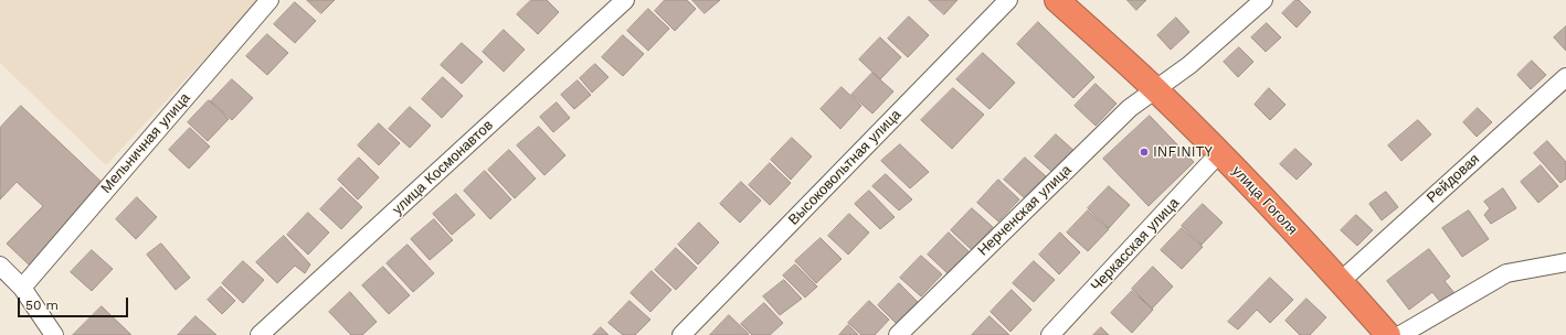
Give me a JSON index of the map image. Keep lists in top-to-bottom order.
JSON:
{
  "streets": {
    "highway": ["улица Гоголя"],
    "street": [
      "Мельничная улица",
      "улица Космонавтов",
      "Высоковольтная улица",
      "Рейдовая",
      "Нерченская улица",
      "Черкасская улица"
    ]
  },
  "crossings": [
    ["Рейдовая", "улица Гоголя"],
    ["улица Гоголя", "Нерченская улица"],
    ["улица Гоголя", "Черкасская улица"]
  ],
  "places": ["INFINITY"],
  "scale_bar": "50 m"
}
